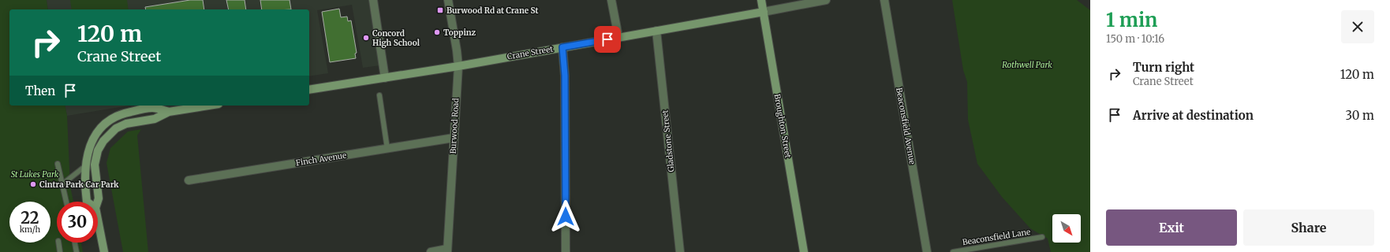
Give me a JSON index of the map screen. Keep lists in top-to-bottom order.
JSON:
{
  "streets": {
    "main road": ["Crane Street", "Broughton Street"],
    "street": [
      "Burwood Road",
      "Beaconsfield Avenue",
      "Gladstone Street",
      "Finch Avenue"
    ],
    "lane": ["Beaconsfield Lane"]
  },
  "crossings": [
    ["Crane Street", "Burwood Road"],
    ["Crane Street", "Broughton Street"],
    ["Crane Street", "Gladstone Street"],
    ["Burwood Road", "Finch Avenue"]
  ],
  "parks": ["Rothwell Park", "St Lukes Park"],
  "places": {
    "transit": ["Burwood Rd at Crane St"],
    "other": ["Toppinz", "Concord High School", "Cintra Park Car Park"]
  },
  "north": "bottom right",
  "page": {
    "heading": ["1 min", "150 m · 10:16"],
    "turn": ["120 m", "Crane Street"],
    "list": [
      {
        "name": "Turn right",
        "note": "Crane Street",
        "value": "120 m"
      },
      {
        "name": "Arrive at destination",
        "value": "30 m"
      }
    ],
    "then": "Then",
    "speed": "22 km/h",
    "limit": "30",
    "buttons": ["Exit", "Share"]
  }
}
